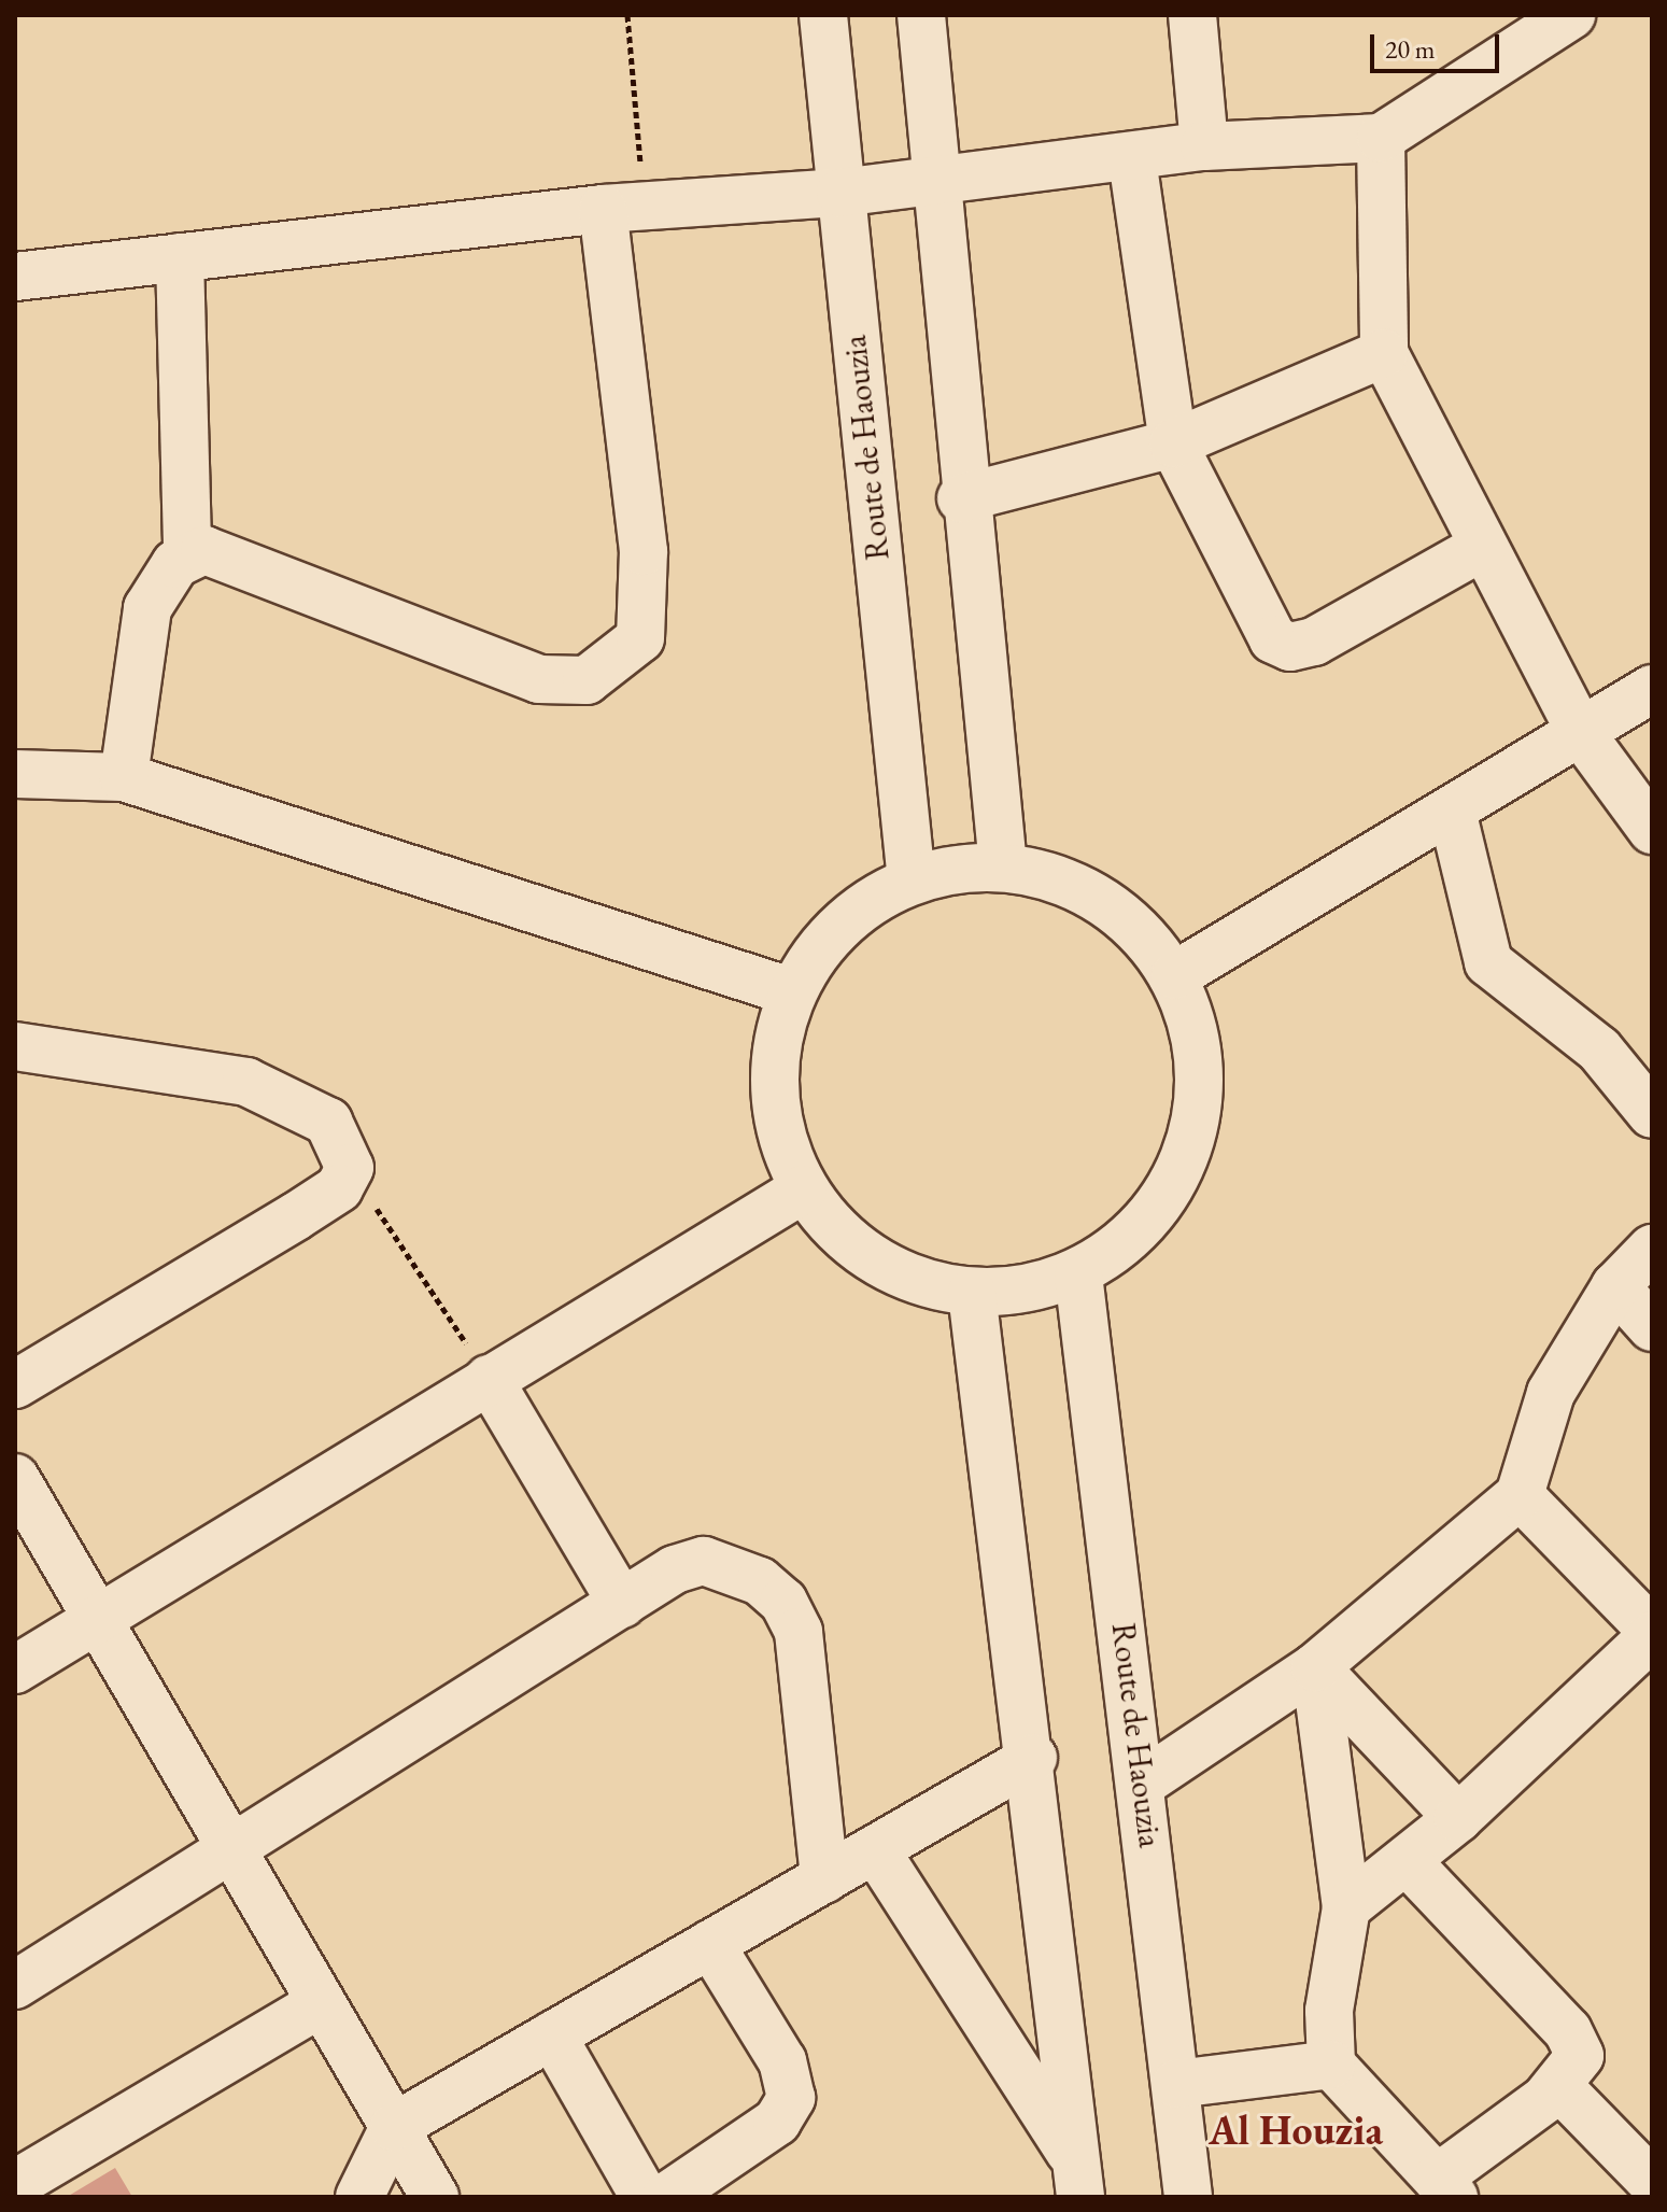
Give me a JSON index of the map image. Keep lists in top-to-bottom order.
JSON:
{
  "streets": {
    "street": ["Route de Haouzia"]
  },
  "districts": ["Al Houzia"],
  "scale_bar": "20 m"
}
